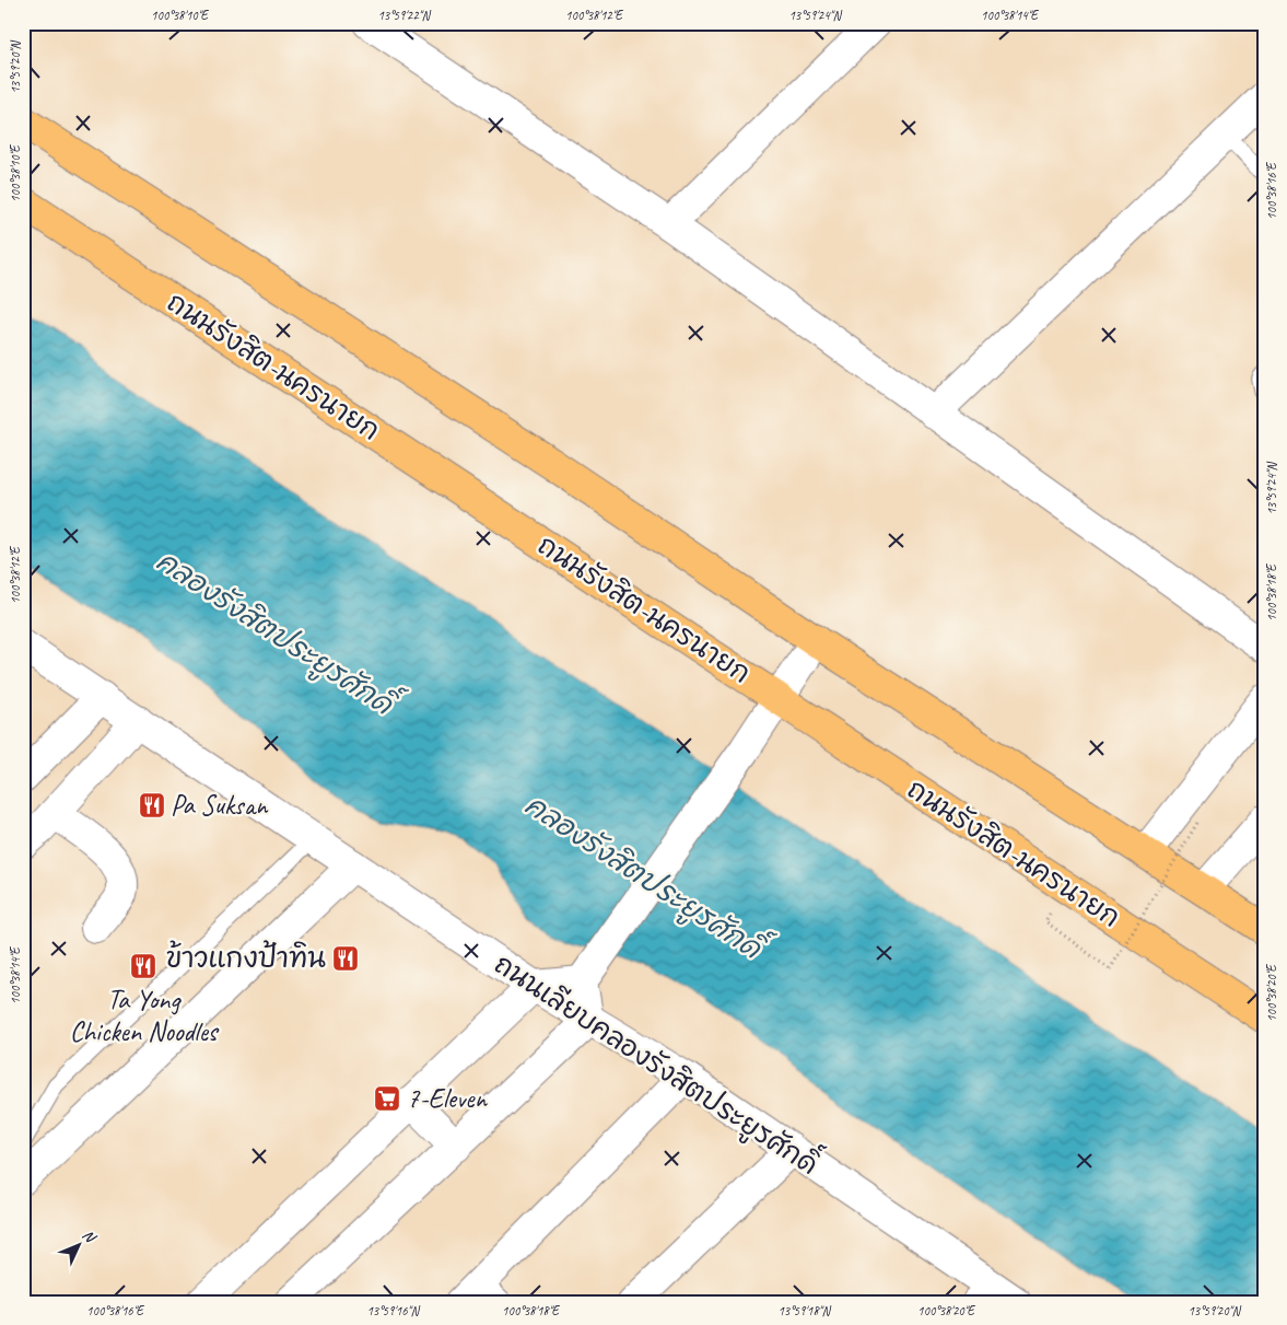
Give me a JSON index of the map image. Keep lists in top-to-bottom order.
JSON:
{
  "streets": {
    "main road": ["ถนนรังสิต-นครนายก"],
    "street": ["ถนนเลียบคลองรังสิตประยูรศักดิ์"]
  },
  "water": ["คลองรังสิตประยูรศักดิ์"],
  "places": {
    "restaurant": ["Pa Suksan", "ข้าวแกงป้าทิน", "Ta Yong Chicken Noodles"],
    "supermarket": ["7-Eleven"]
  },
  "north": "top right",
  "coordinates": [
    "100°38'10\"E",
    "13°59'22\"N",
    "100°38'12\"E",
    "13°59'24\"N",
    "100°38'14\"E",
    "13°59'20\"N",
    "100°38'16\"E",
    "100°38'18\"E",
    "100°38'20\"E",
    "13°59'16\"N",
    "13°59'18\"N"
  ]
}
